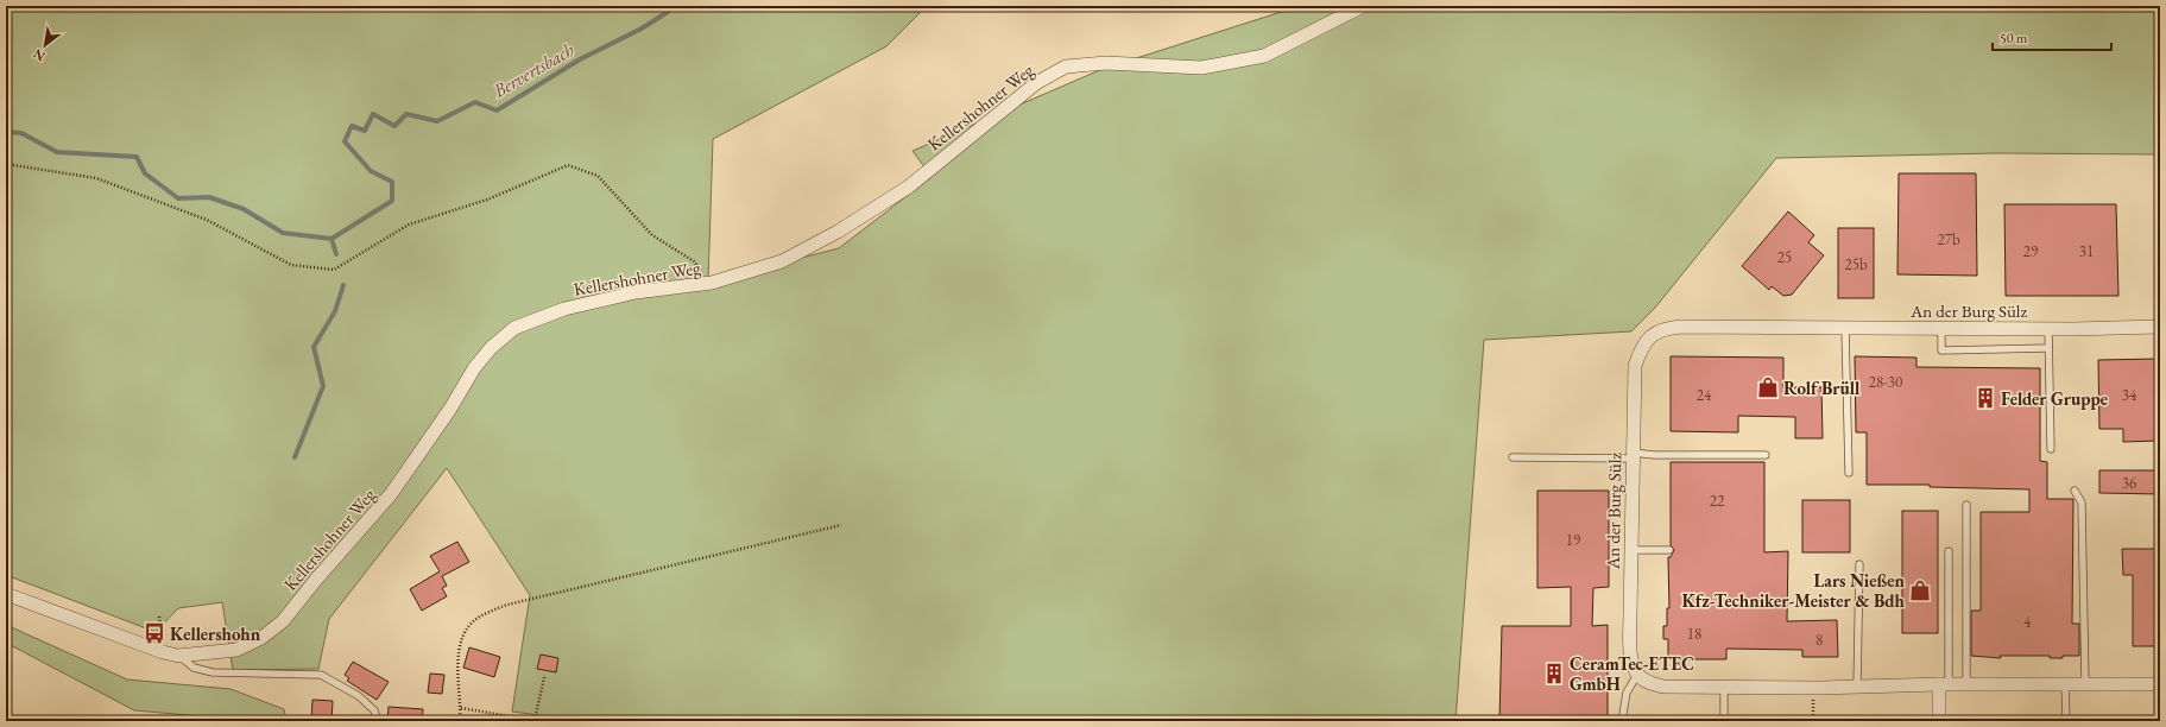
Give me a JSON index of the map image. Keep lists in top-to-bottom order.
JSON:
{
  "streets": {
    "street": ["Kellershohner Weg", "An der Burg Sülz"]
  },
  "water": ["Bervertsbach"],
  "places": {
    "shop": ["Rolf Brüll", "Lars Nießen Kfz-Techniker-Meister & Bdh"],
    "building": ["Felder Gruppe", "CeramTec-ETEC GmbH"],
    "bus stop": ["Kellershohn"]
  },
  "house_numbers": [
    "27b",
    "29",
    "31",
    "25",
    "25b",
    "28-30",
    "24",
    "34",
    "36",
    "22",
    "19",
    "4",
    "18",
    "8"
  ],
  "scale_bar": "50 m",
  "north": "bottom left"
}
